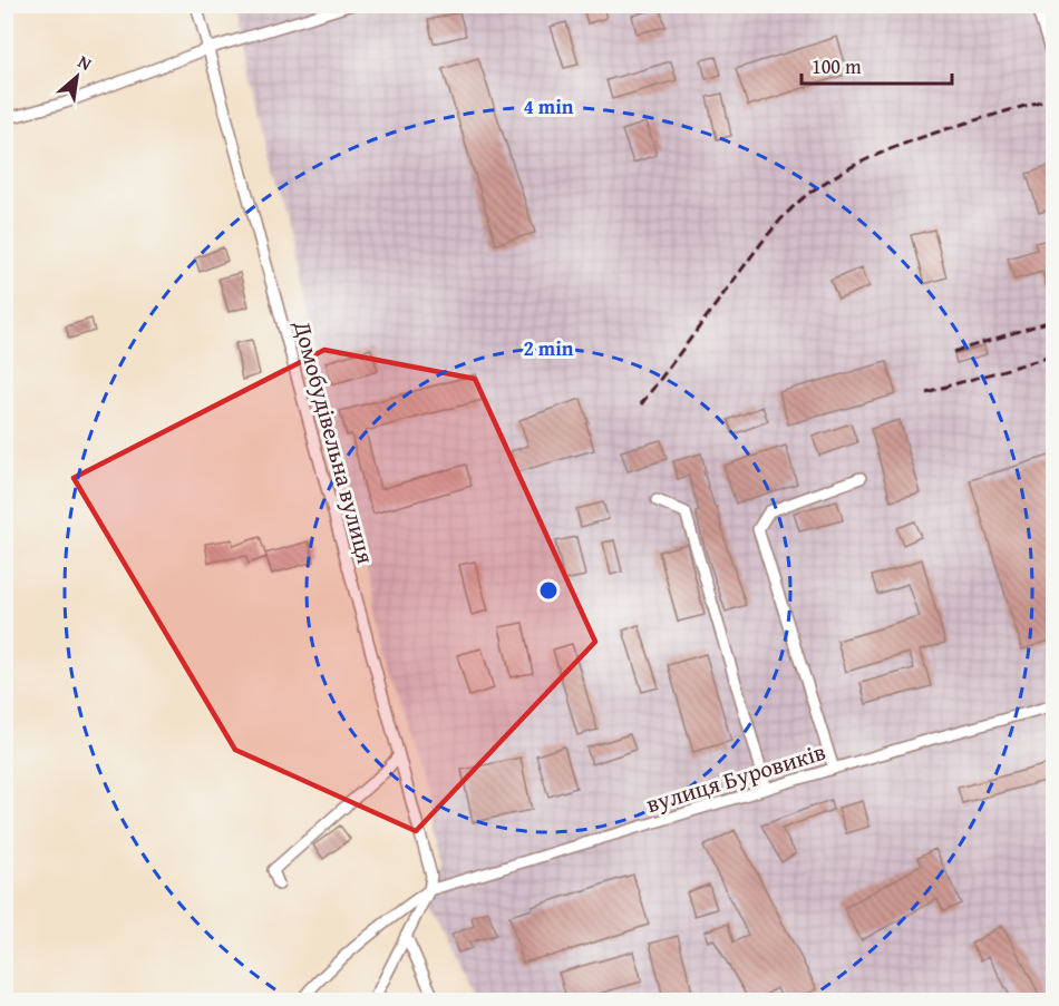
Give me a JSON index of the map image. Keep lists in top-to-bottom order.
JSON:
{
  "streets": {
    "street": ["Домобудівельна вулиця", "вулиця Буровиків"]
  },
  "crossings": [
    ["Домобудівельна вулиця", "вулиця Буровиків"]
  ],
  "scale_bar": "100 m",
  "north": "top right",
  "rings": ["4 min", "2 min"]
}
